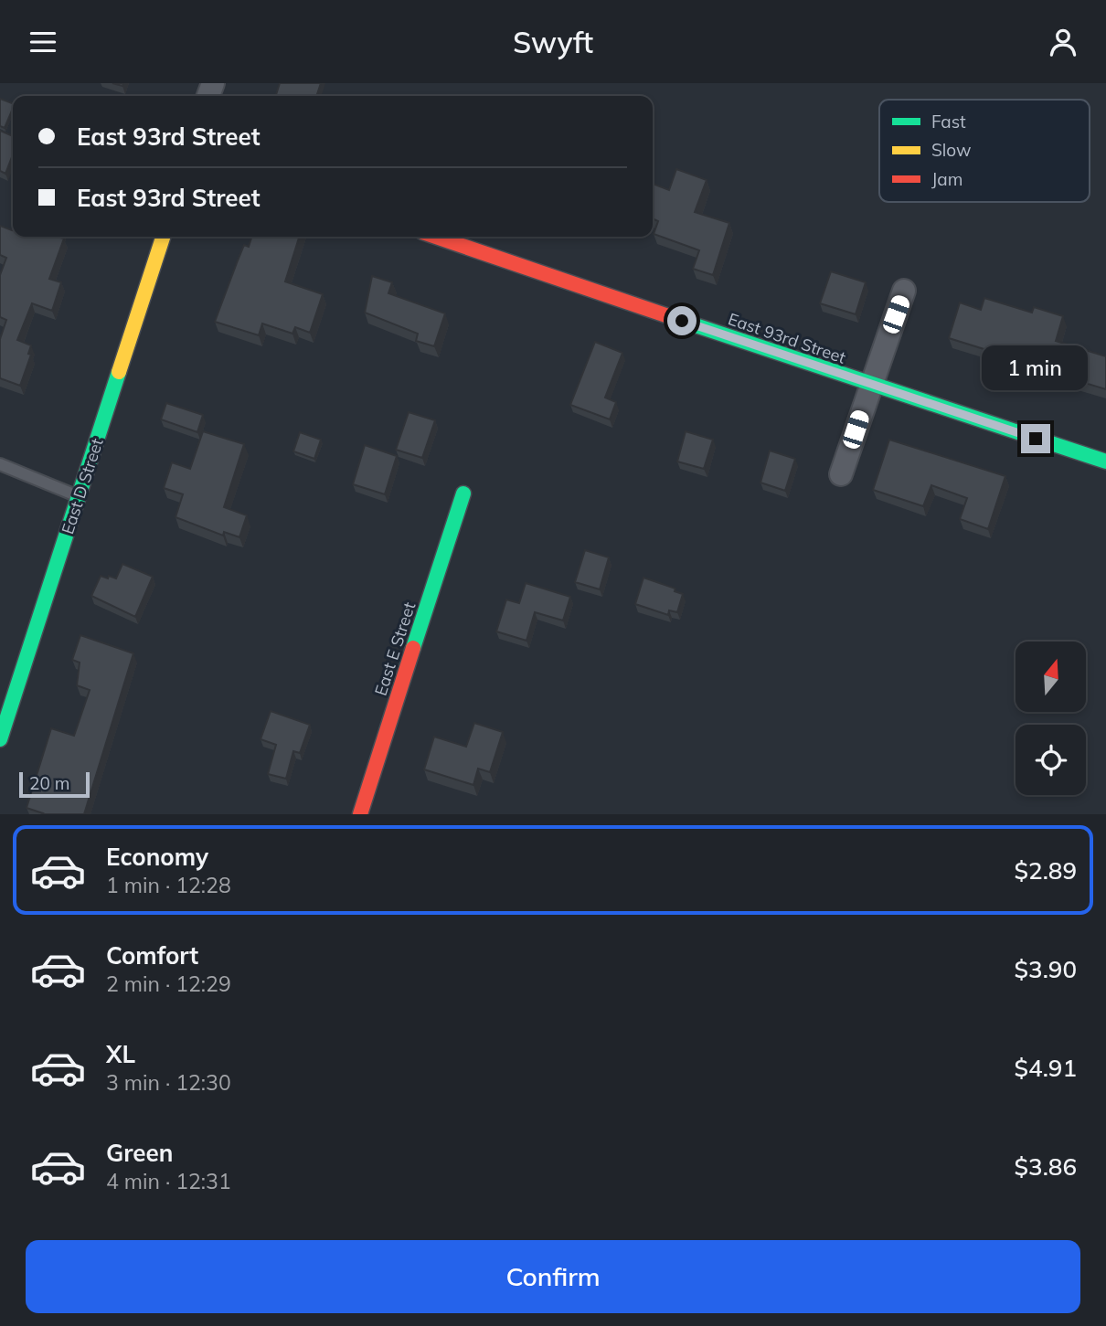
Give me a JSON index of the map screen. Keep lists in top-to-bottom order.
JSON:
{
  "streets": {
    "street": ["East 93rd Street", "East D Street", "East E Street"]
  },
  "legend": ["Fast", "Slow", "Jam"],
  "scale_bar": "20 m",
  "north": "top",
  "page": {
    "header": "Swyft",
    "banner": ["East 93rd Street", "East 93rd Street"],
    "bubble": "1 min",
    "scale": "20 m",
    "list": [
      {
        "name": "Economy",
        "note": "1 min · 12:28",
        "value": "$2.89"
      },
      {
        "name": "Comfort",
        "note": "2 min · 12:29",
        "value": "$3.90"
      },
      {
        "name": "XL",
        "note": "3 min · 12:30",
        "value": "$4.91"
      },
      {
        "name": "Green",
        "note": "4 min · 12:31",
        "value": "$3.86"
      }
    ],
    "buttons": "Confirm"
  }
}
